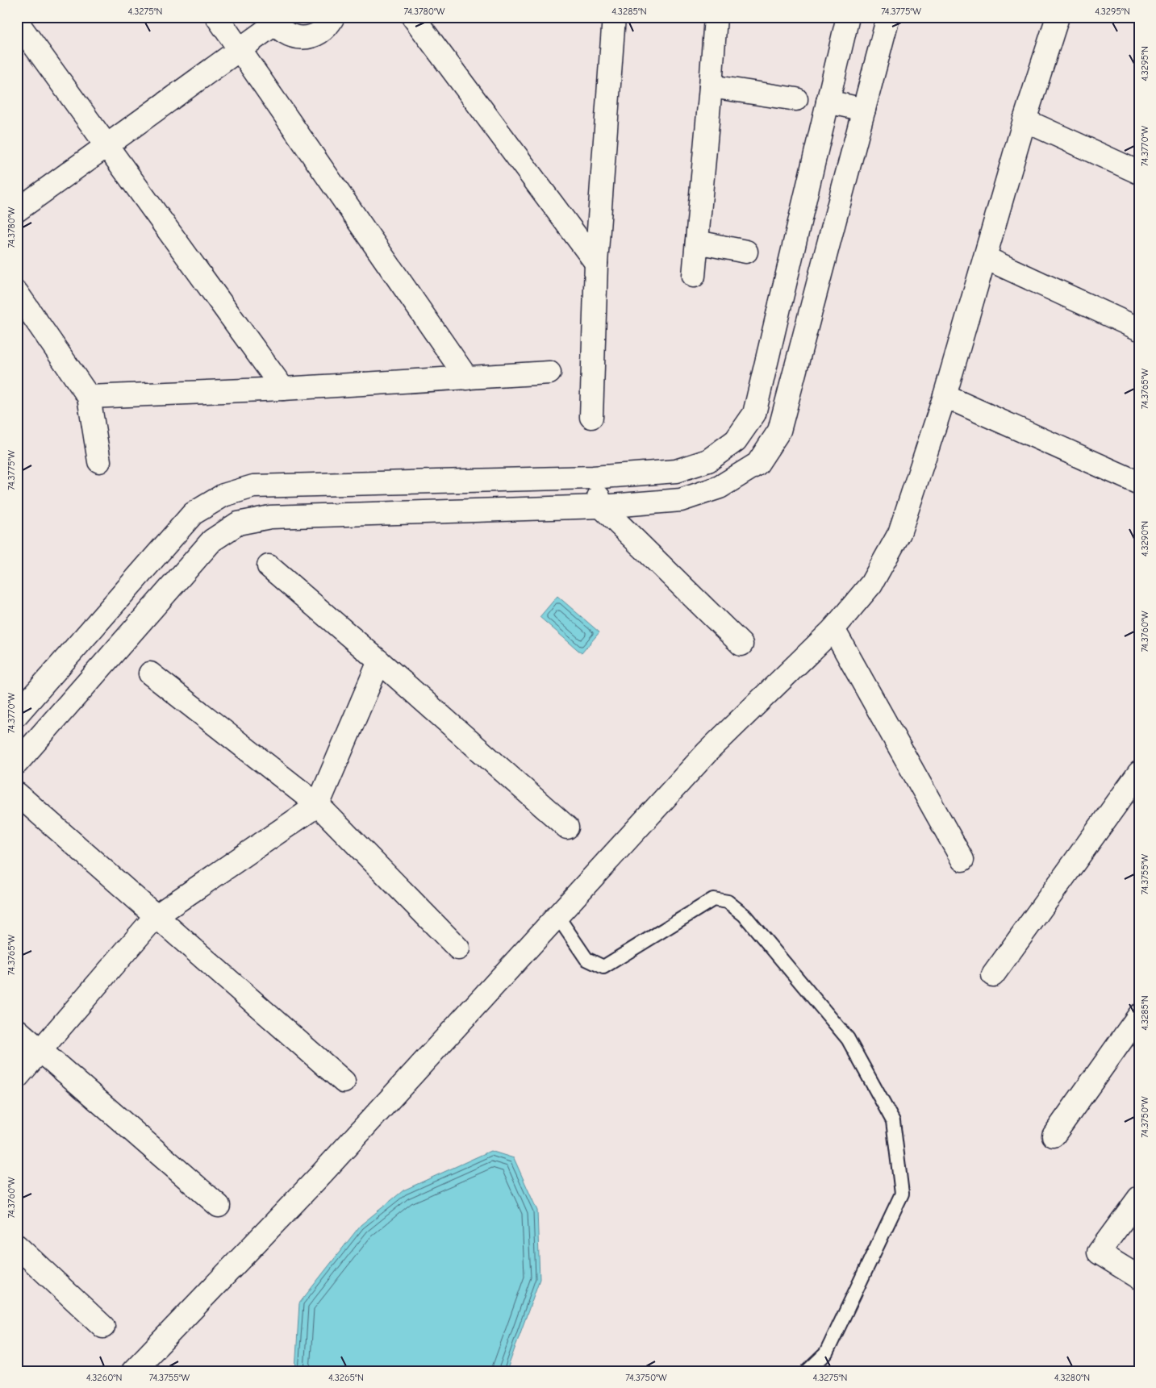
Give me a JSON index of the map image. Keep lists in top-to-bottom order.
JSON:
{
  "coordinates": [
    "4.3275°N",
    "74.3780°W",
    "4.3285°N",
    "74.3775°W",
    "4.3295°N",
    "74.3770°W",
    "74.3765°W",
    "4.3290°N",
    "74.3760°W",
    "74.3755°W",
    "74.3750°W",
    "4.3260°N",
    "4.3265°N",
    "4.3280°N"
  ]
}
